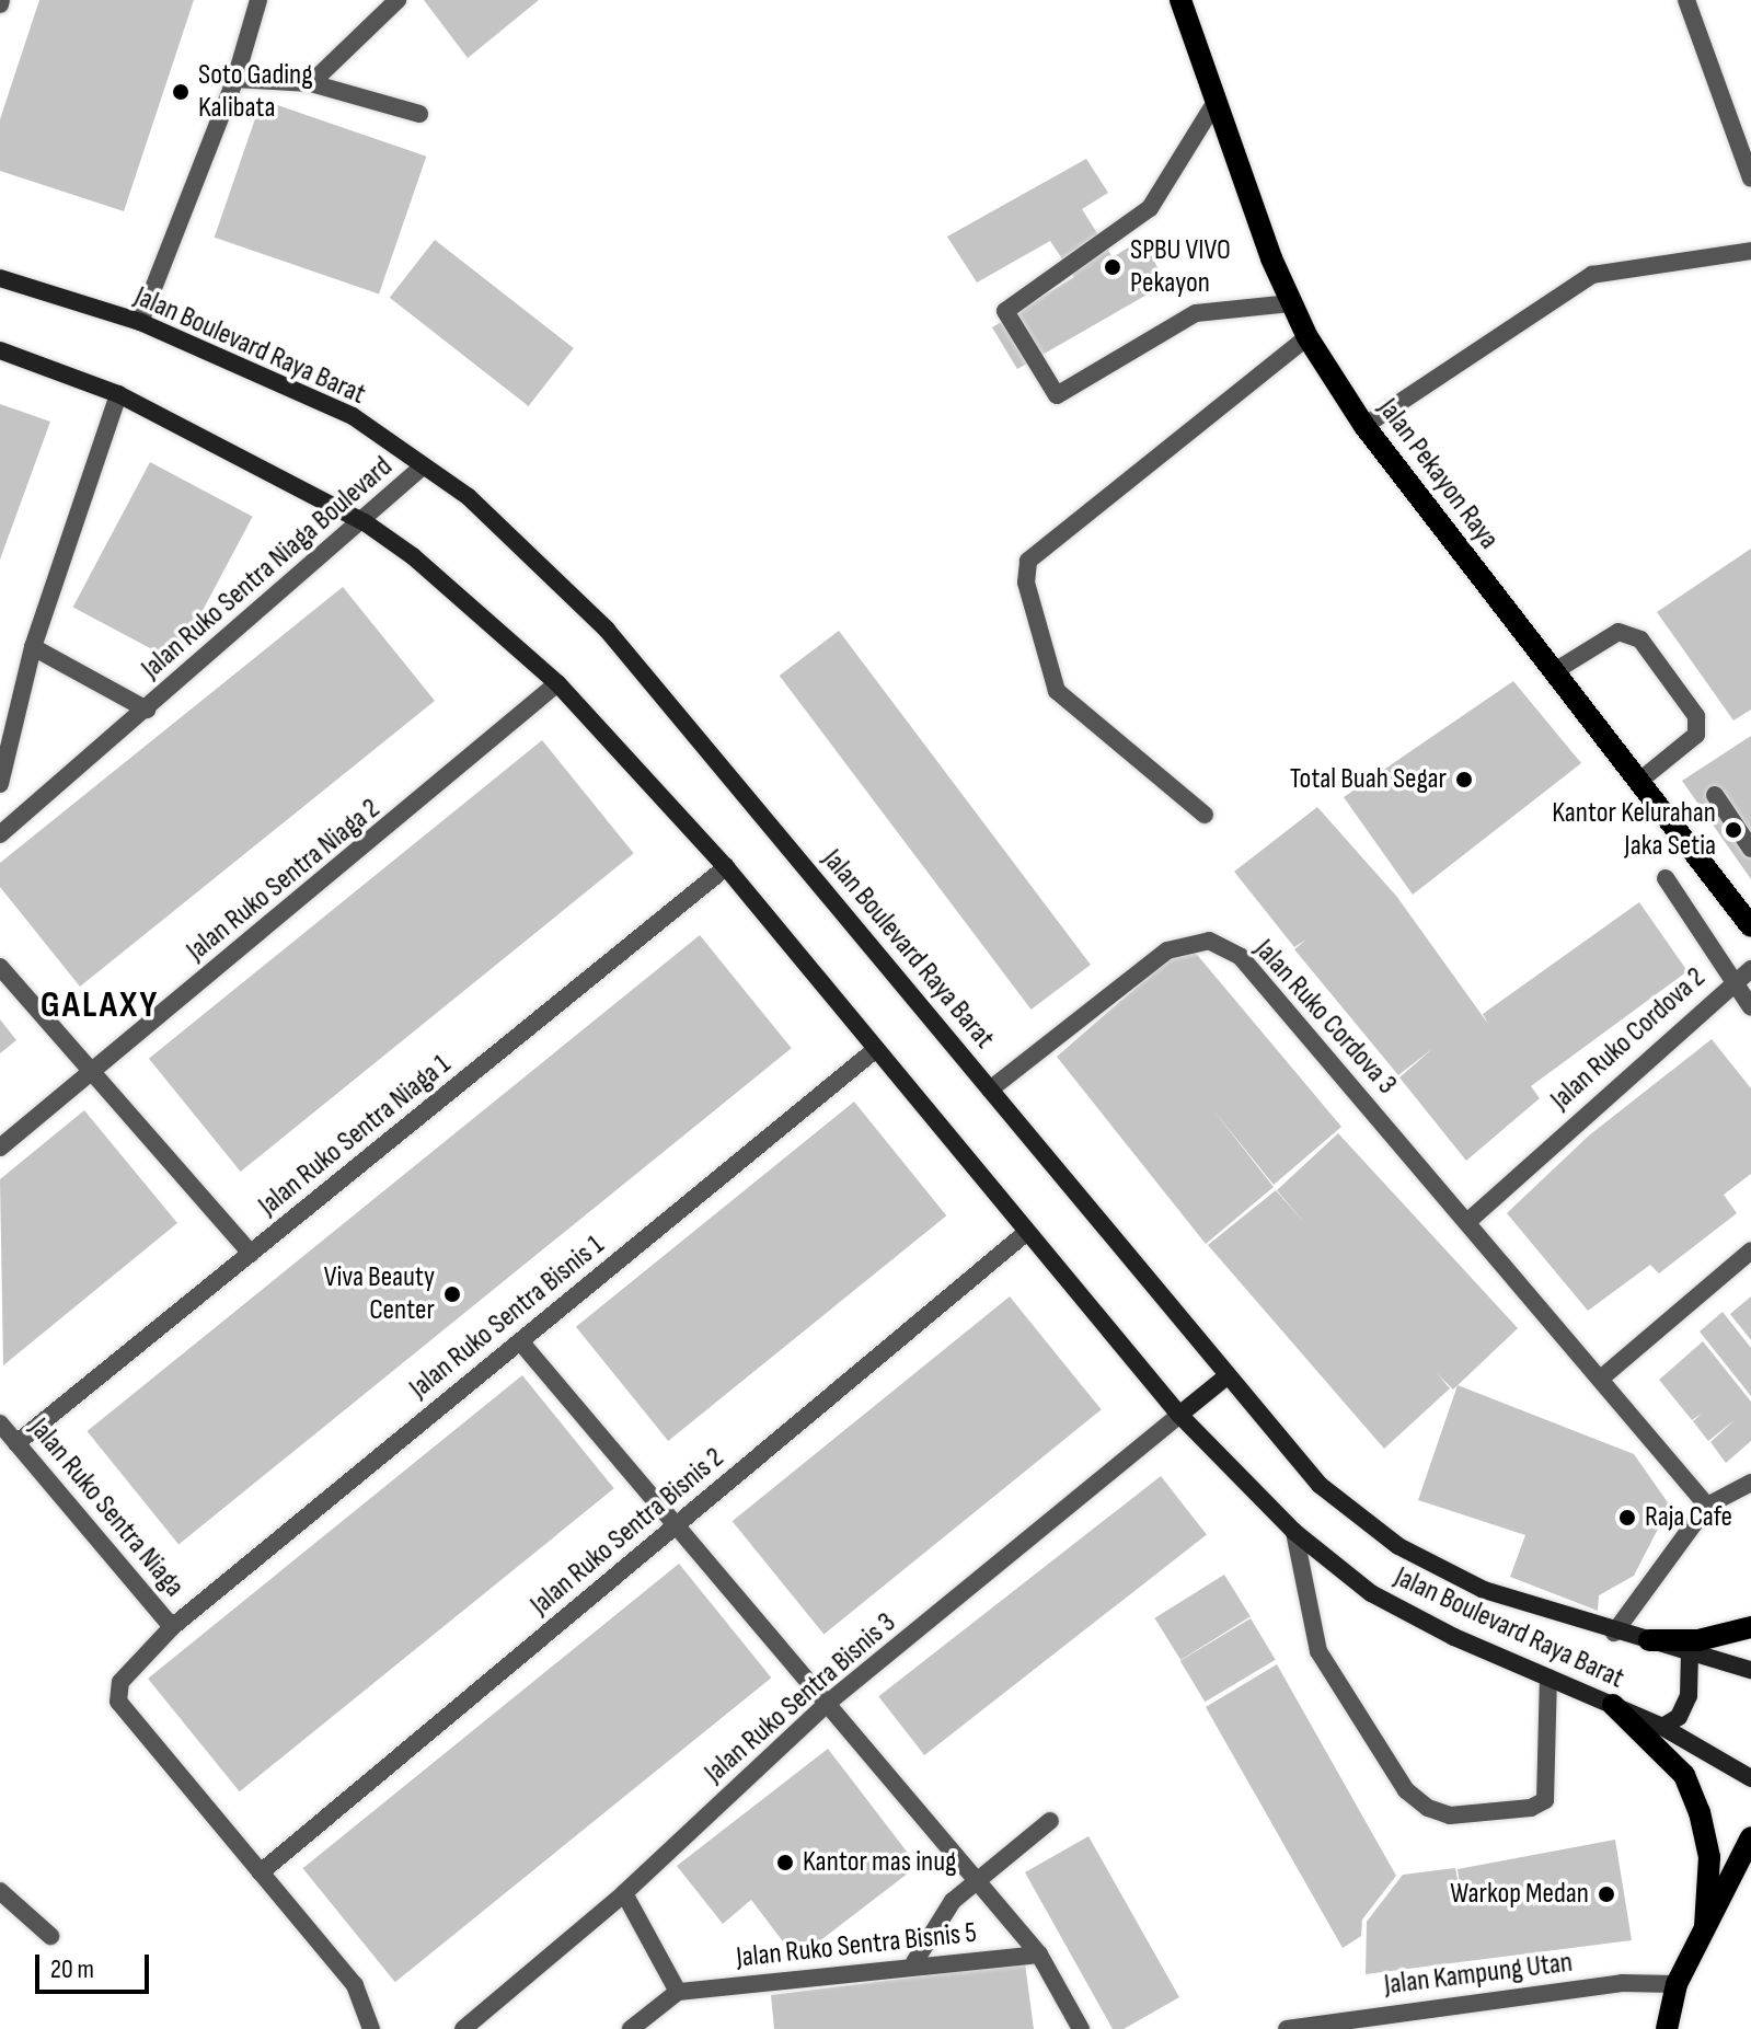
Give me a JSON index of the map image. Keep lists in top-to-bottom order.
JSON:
{
  "streets": {
    "main road": ["Jalan Boulevard Raya Barat", "Jalan Pekayon Raya"],
    "street": [
      "Jalan Ruko Sentra Niaga Boulevard",
      "Jalan Ruko Sentra Niaga 2",
      "Jalan Ruko Cordova 3",
      "Jalan Ruko Cordova 2",
      "Jalan Ruko Sentra Niaga 1",
      "Jalan Ruko Sentra Bisnis 1",
      "Jalan Ruko Sentra Niaga",
      "Jalan Ruko Sentra Bisnis 2",
      "Jalan Ruko Sentra Bisnis 3",
      "Jalan Ruko Sentra Bisnis 5",
      "Jalan Kampung Utan"
    ]
  },
  "crossings": [
    ["Jalan Boulevard Raya Barat", "Jalan Ruko Sentra Niaga Boulevard"],
    ["Jalan Boulevard Raya Barat", "Jalan Ruko Sentra Niaga 2"],
    ["Jalan Boulevard Raya Barat", "Jalan Ruko Cordova 3"],
    ["Jalan Boulevard Raya Barat", "Jalan Ruko Sentra Niaga 1"],
    ["Jalan Boulevard Raya Barat", "Jalan Ruko Sentra Bisnis 1"],
    ["Jalan Boulevard Raya Barat", "Jalan Ruko Sentra Bisnis 2"],
    ["Jalan Boulevard Raya Barat", "Jalan Ruko Sentra Bisnis 3"],
    ["Jalan Ruko Cordova 3", "Jalan Ruko Cordova 2"],
    ["Jalan Ruko Sentra Niaga 1", "Jalan Ruko Sentra Niaga"],
    ["Jalan Ruko Sentra Bisnis 1", "Jalan Ruko Sentra Niaga"],
    ["Jalan Ruko Sentra Bisnis 1", "Jalan Ruko Sentra Bisnis 2"],
    ["Jalan Ruko Sentra Bisnis 1", "Jalan Ruko Sentra Bisnis 5"],
    ["Jalan Ruko Sentra Bisnis 2", "Jalan Ruko Sentra Bisnis 5"],
    ["Jalan Ruko Sentra Bisnis 3", "Jalan Ruko Sentra Bisnis 5"]
  ],
  "districts": ["GALAXY"],
  "places": [
    "Soto Gading Kalibata",
    "SPBU VIVO Pekayon",
    "Total Buah Segar",
    "Kantor Kelurahan Jaka Setia",
    "Viva Beauty Center",
    "Raja Cafe",
    "Kantor mas inug",
    "Warkop Medan"
  ],
  "scale_bar": "20 m"
}
